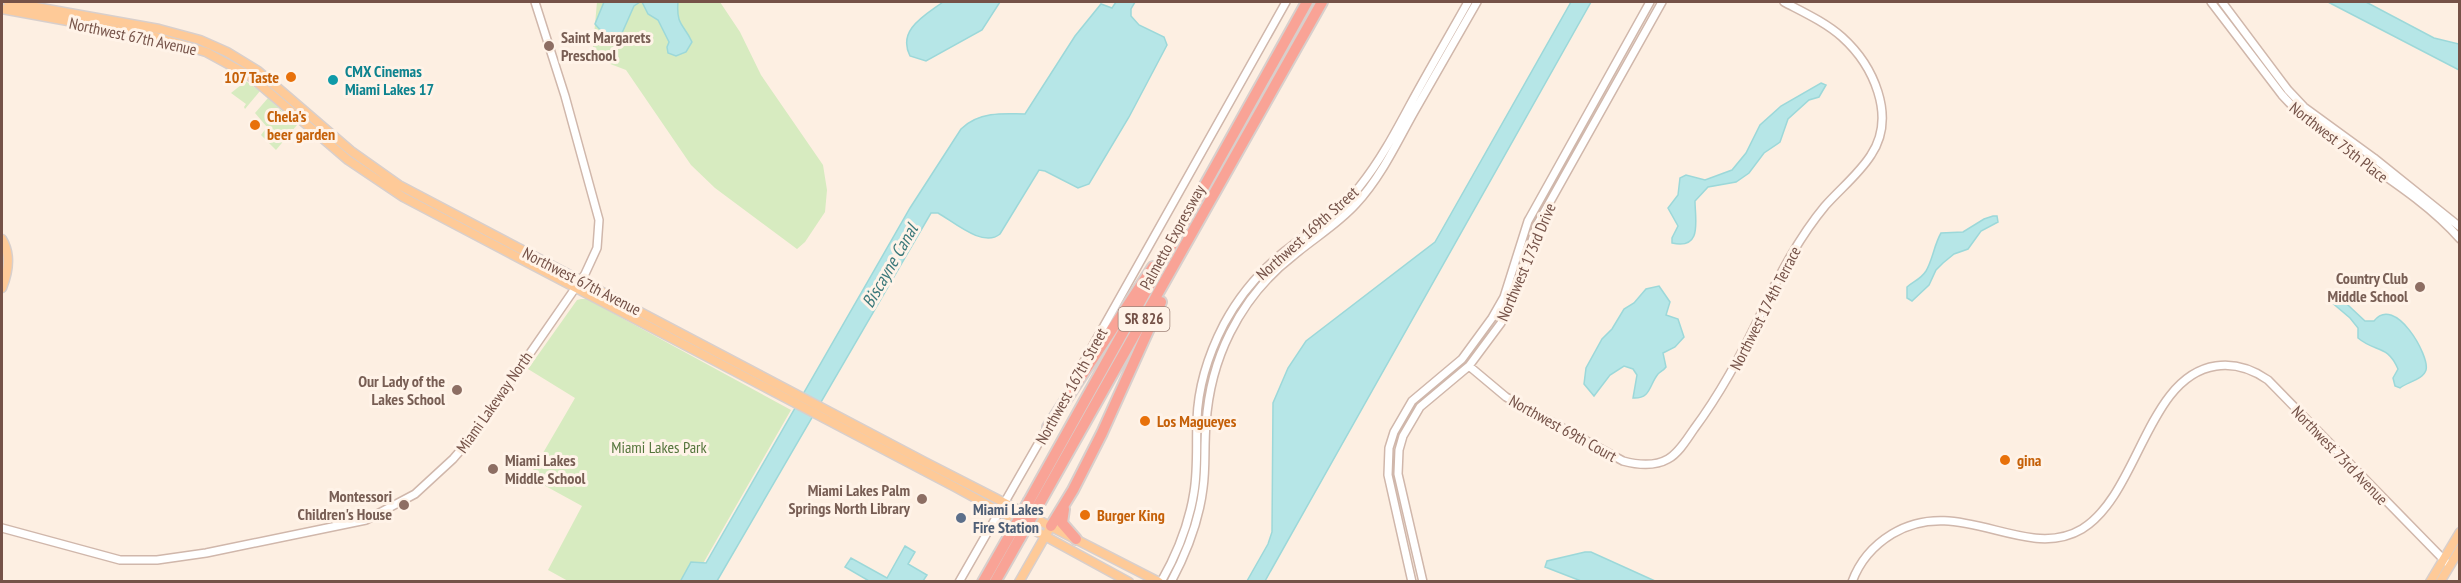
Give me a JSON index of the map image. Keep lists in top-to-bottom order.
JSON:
{
  "streets": {
    "highway": ["Palmetto Expressway", "SR 826"],
    "main road": ["Northwest 67th Avenue"],
    "street": [
      "Northwest 75th Place",
      "Northwest 169th Street",
      "Northwest 173rd Drive",
      "Northwest 174th Terrace",
      "Northwest 167th Street",
      "Miami Lakeway North",
      "Northwest 69th Court",
      "Northwest 73rd Avenue"
    ]
  },
  "crossings": [
    ["Northwest 67th Avenue", "Northwest 169th Street"],
    ["Northwest 67th Avenue", "Northwest 167th Street"],
    ["Northwest 67th Avenue", "Miami Lakeway North"],
    ["Northwest 173rd Drive", "Northwest 69th Court"],
    ["Northwest 174th Terrace", "Northwest 69th Court"]
  ],
  "water": ["Biscayne Canal"],
  "parks": ["Miami Lakes Park"],
  "places": [
    "Saint Margarets Preschool",
    "107 Taste",
    "CMX Cinemas Miami Lakes 17",
    "Chela's beer garden",
    "Country Club Middle School",
    "Our Lady of the Lakes School",
    "Los Magueyes",
    "gina",
    "Miami Lakes Middle School",
    "Miami Lakes Palm Springs North Library",
    "Montessori Children's House",
    "Burger King",
    "Miami Lakes Fire Station"
  ]
}
